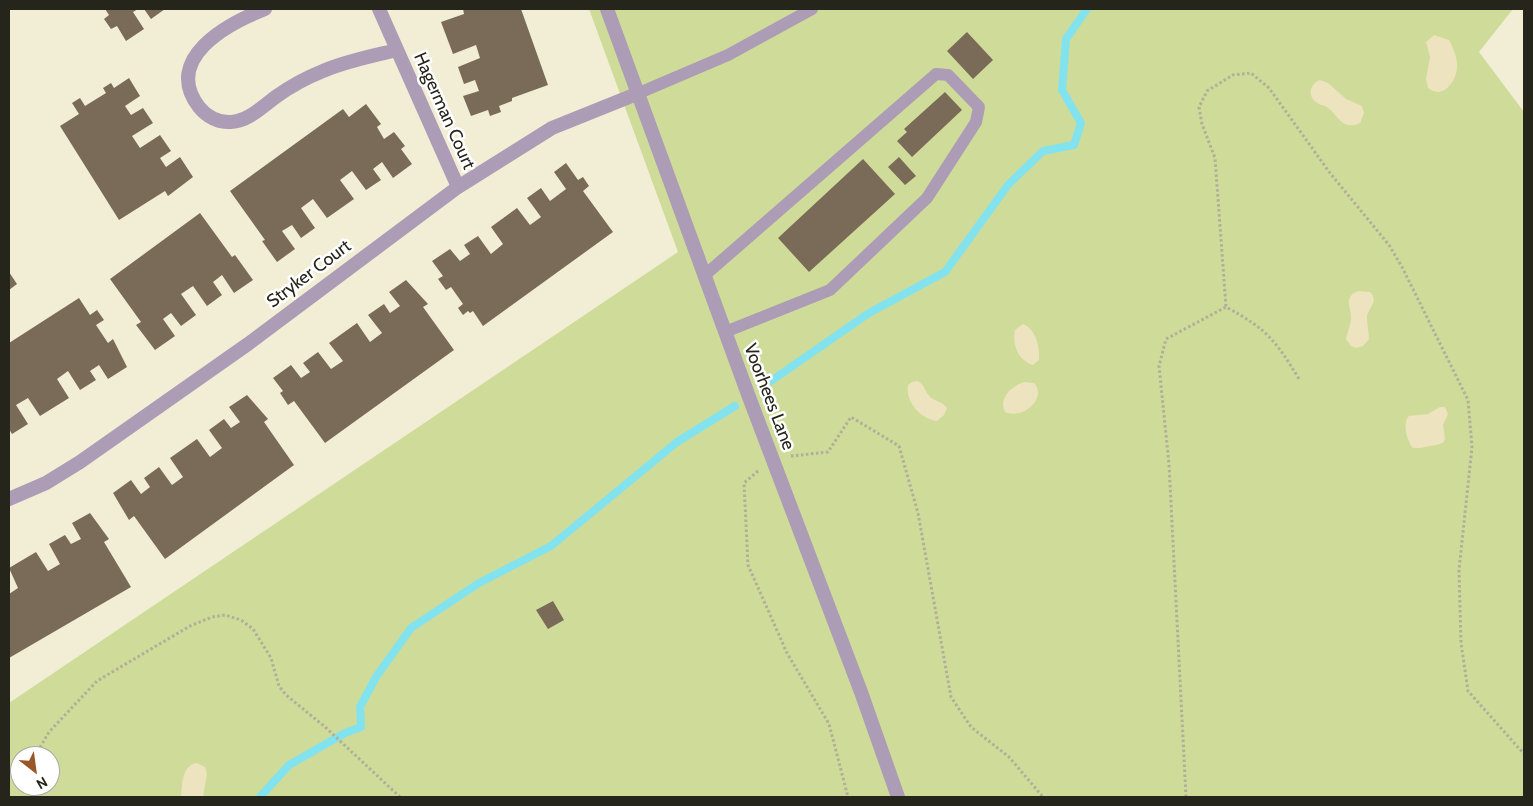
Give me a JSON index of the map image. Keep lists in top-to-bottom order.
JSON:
{
  "streets": {
    "street": ["Hagerman Court", "Stryker Court", "Voorhees Lane"]
  },
  "crossings": [
    ["Hagerman Court", "Stryker Court"],
    ["Stryker Court", "Voorhees Lane"]
  ],
  "north": "bottom right"
}
